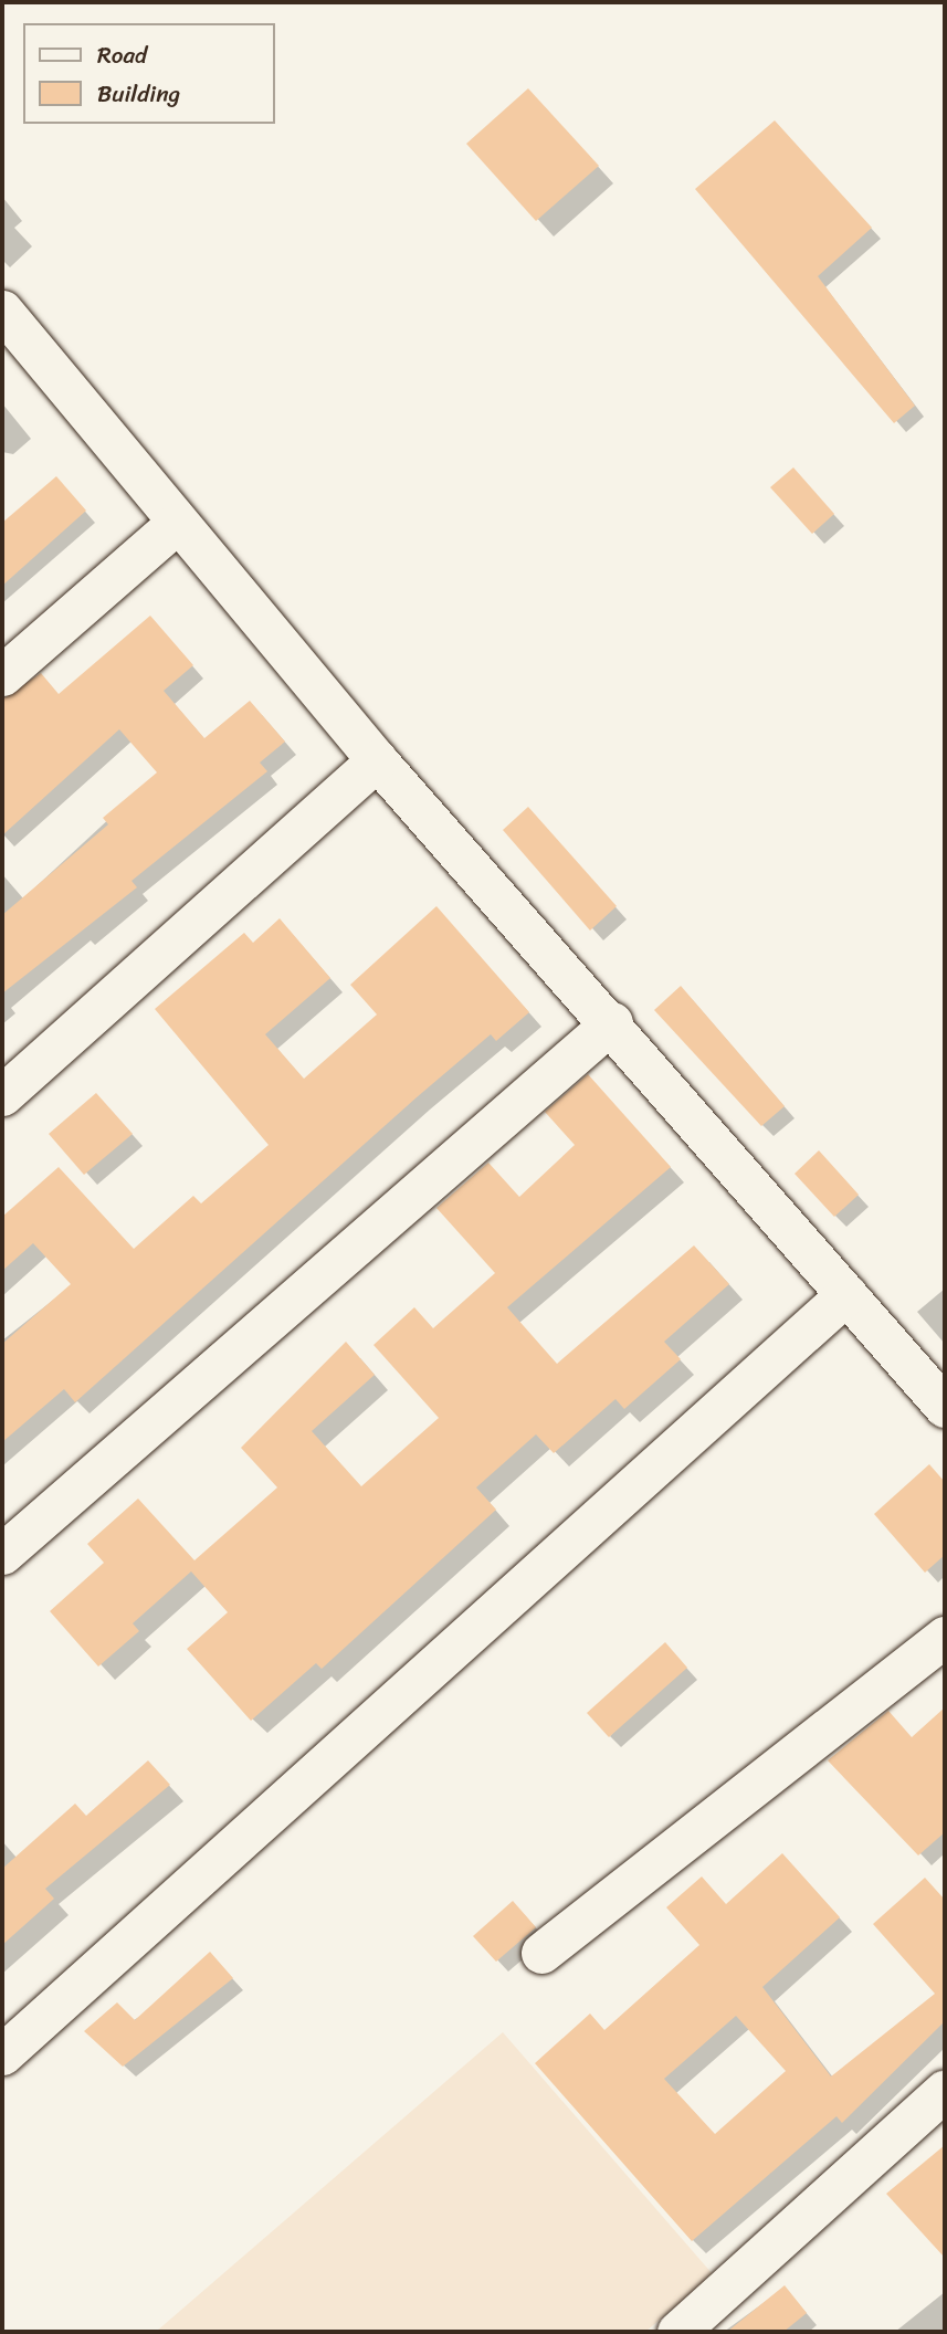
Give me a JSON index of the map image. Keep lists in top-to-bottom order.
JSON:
{
  "legend": ["Road", "Building"]
}
